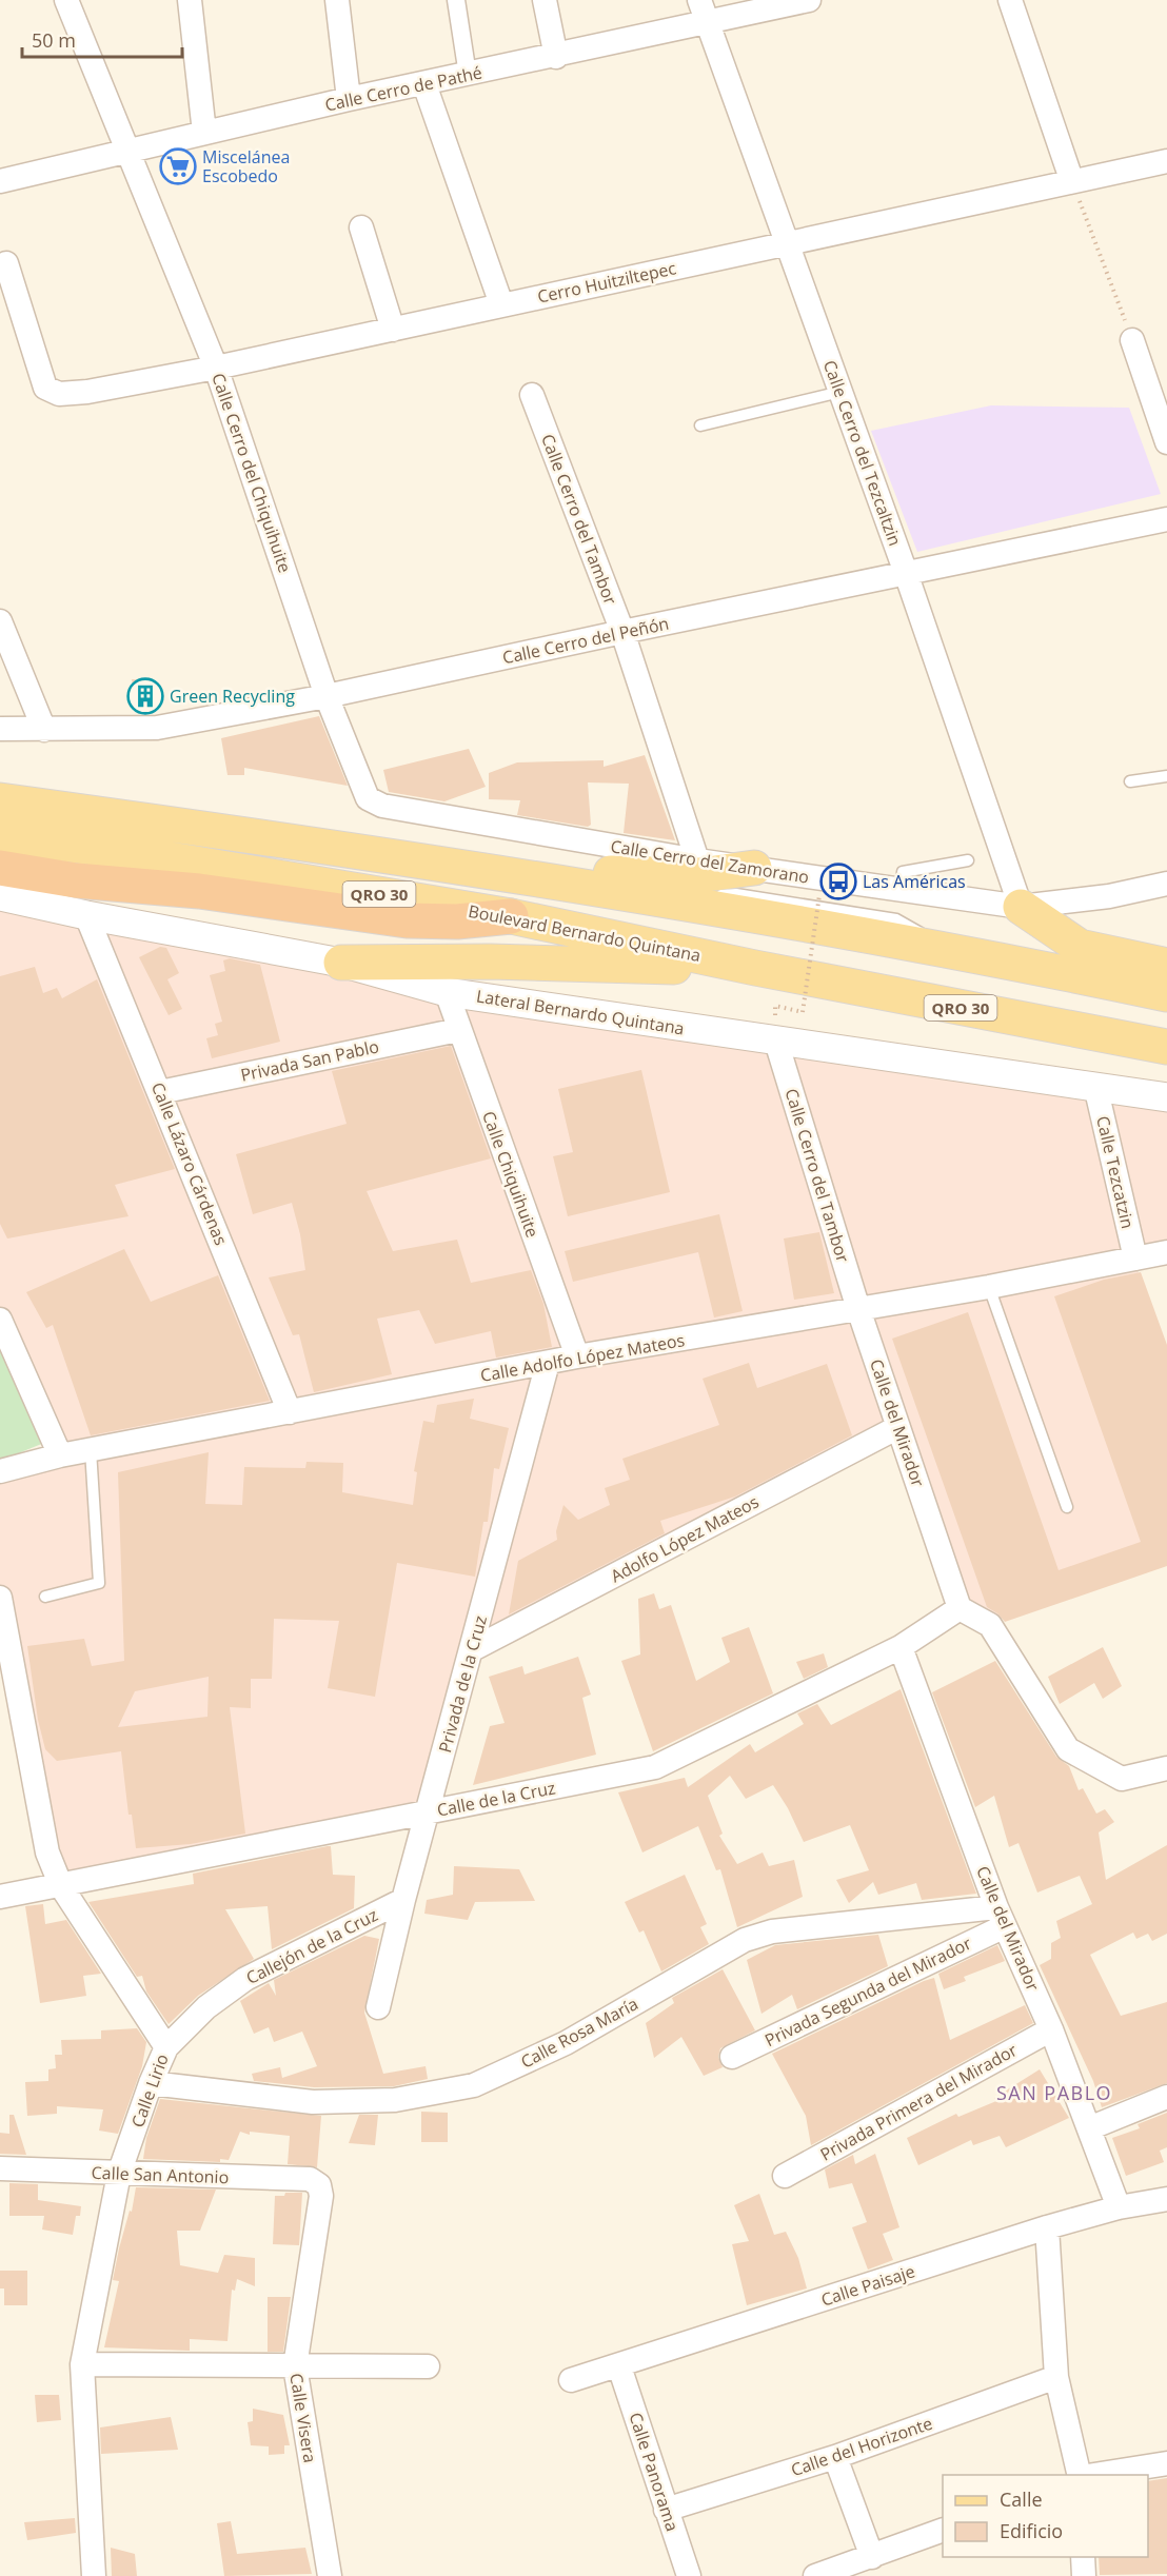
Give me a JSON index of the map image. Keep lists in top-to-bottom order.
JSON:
{
  "streets": {
    "main road": ["QRO 30", "Boulevard Bernardo Quintana"],
    "street": [
      "Calle Cerro de Pathé",
      "Cerro Huitziltepec",
      "Calle Cerro del Tezcaltzin",
      "Calle Cerro del Chiquihuite",
      "Calle Cerro del Tambor",
      "Calle Cerro del Peñón",
      "Calle Cerro del Zamorano",
      "Lateral Bernardo Quintana",
      "Privada San Pablo",
      "Calle Lázaro Cárdenas",
      "Calle Tezcatzin",
      "Calle Chiquihuite",
      "Calle Adolfo López Mateos",
      "Calle del Mirador",
      "Adolfo López Mateos",
      "Privada de la Cruz",
      "Calle de la Cruz",
      "Callejón de la Cruz",
      "Privada Segunda del Mirador",
      "Calle Rosa María",
      "Calle Lirio",
      "Privada Primera del Mirador",
      "Calle San Antonio",
      "Calle Paisaje",
      "Calle Visera",
      "Calle del Horizonte",
      "Calle Panorama"
    ]
  },
  "crossings": [
    ["Calle Cerro de Pathé", "Calle Cerro del Tezcaltzin"],
    ["Calle Cerro de Pathé", "Calle Cerro del Chiquihuite"],
    ["Cerro Huitziltepec", "Calle Cerro del Tezcaltzin"],
    ["Cerro Huitziltepec", "Calle Cerro del Chiquihuite"],
    ["Calle Cerro del Tezcaltzin", "Calle Cerro del Peñón"],
    ["Calle Cerro del Tezcaltzin", "Calle Cerro del Zamorano"],
    ["Calle Cerro del Chiquihuite", "Calle Cerro del Peñón"],
    ["Calle Cerro del Chiquihuite", "Calle Cerro del Zamorano"],
    ["Calle Cerro del Tambor", "Calle Cerro del Peñón"],
    ["Calle Cerro del Tambor", "Calle Cerro del Zamorano"],
    ["Calle Cerro del Tambor", "Lateral Bernardo Quintana"],
    ["Calle Cerro del Tambor", "Calle Adolfo López Mateos"],
    ["Calle Cerro del Tambor", "Calle del Mirador"],
    ["Lateral Bernardo Quintana", "Calle Lázaro Cárdenas"],
    ["Lateral Bernardo Quintana", "Calle Tezcatzin"],
    ["Lateral Bernardo Quintana", "Calle Chiquihuite"],
    ["Privada San Pablo", "Calle Lázaro Cárdenas"],
    ["Privada San Pablo", "Calle Chiquihuite"],
    ["Calle Lázaro Cárdenas", "Calle Adolfo López Mateos"],
    ["Calle Tezcatzin", "Calle Adolfo López Mateos"],
    ["Calle Chiquihuite", "Calle Adolfo López Mateos"],
    ["Calle Adolfo López Mateos", "Calle del Mirador"],
    ["Calle Adolfo López Mateos", "Privada de la Cruz"],
    ["Calle del Mirador", "Adolfo López Mateos"],
    ["Calle del Mirador", "Calle de la Cruz"],
    ["Calle del Mirador", "Privada Segunda del Mirador"],
    ["Calle del Mirador", "Calle Rosa María"],
    ["Calle del Mirador", "Privada Primera del Mirador"],
    ["Calle del Mirador", "Calle Paisaje"],
    ["Adolfo López Mateos", "Privada de la Cruz"],
    ["Privada de la Cruz", "Calle de la Cruz"],
    ["Privada de la Cruz", "Callejón de la Cruz"],
    ["Calle de la Cruz", "Calle Lirio"],
    ["Callejón de la Cruz", "Calle Lirio"],
    ["Privada Segunda del Mirador", "Calle Rosa María"],
    ["Calle Rosa María", "Calle Lirio"],
    ["Calle Lirio", "Calle San Antonio"],
    ["Calle San Antonio", "Calle Visera"],
    ["Calle Paisaje", "Calle Panorama"],
    ["Calle del Horizonte", "Calle Panorama"]
  ],
  "districts": ["SAN PABLO"],
  "places": {
    "supermarket": ["Miscelánea Escobedo"],
    "building": ["Green Recycling"],
    "bus stop": ["Las Américas"]
  },
  "legend": ["Calle", "Edificio"],
  "scale_bar": "50 m"
}
